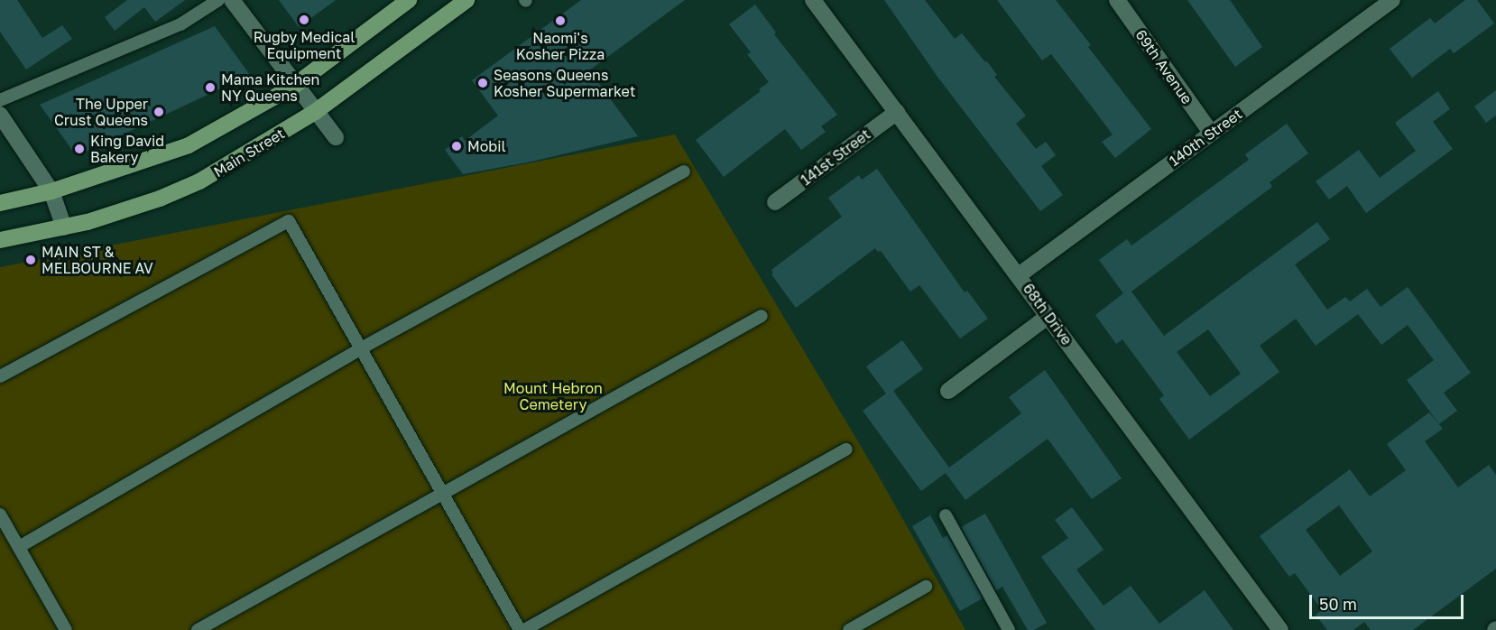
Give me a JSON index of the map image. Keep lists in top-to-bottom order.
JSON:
{
  "streets": {
    "main road": ["Main Street"],
    "street": [
      "69th Avenue",
      "140th Street",
      "141st Street",
      "68th Drive"
    ]
  },
  "crossings": [
    ["69th Avenue", "140th Street"],
    ["140th Street", "68th Drive"],
    ["141st Street", "68th Drive"]
  ],
  "parks": ["Mount Hebron Cemetery"],
  "places": [
    "Rugby Medical Equipment",
    "Naomi's Kosher Pizza",
    "Seasons Queens Kosher Supermarket",
    "Mama Kitchen NY Queens",
    "The Upper Crust Queens",
    "Mobil",
    "King David Bakery",
    "MAIN ST & MELBOURNE AV"
  ],
  "scale_bar": "50 m"
}
